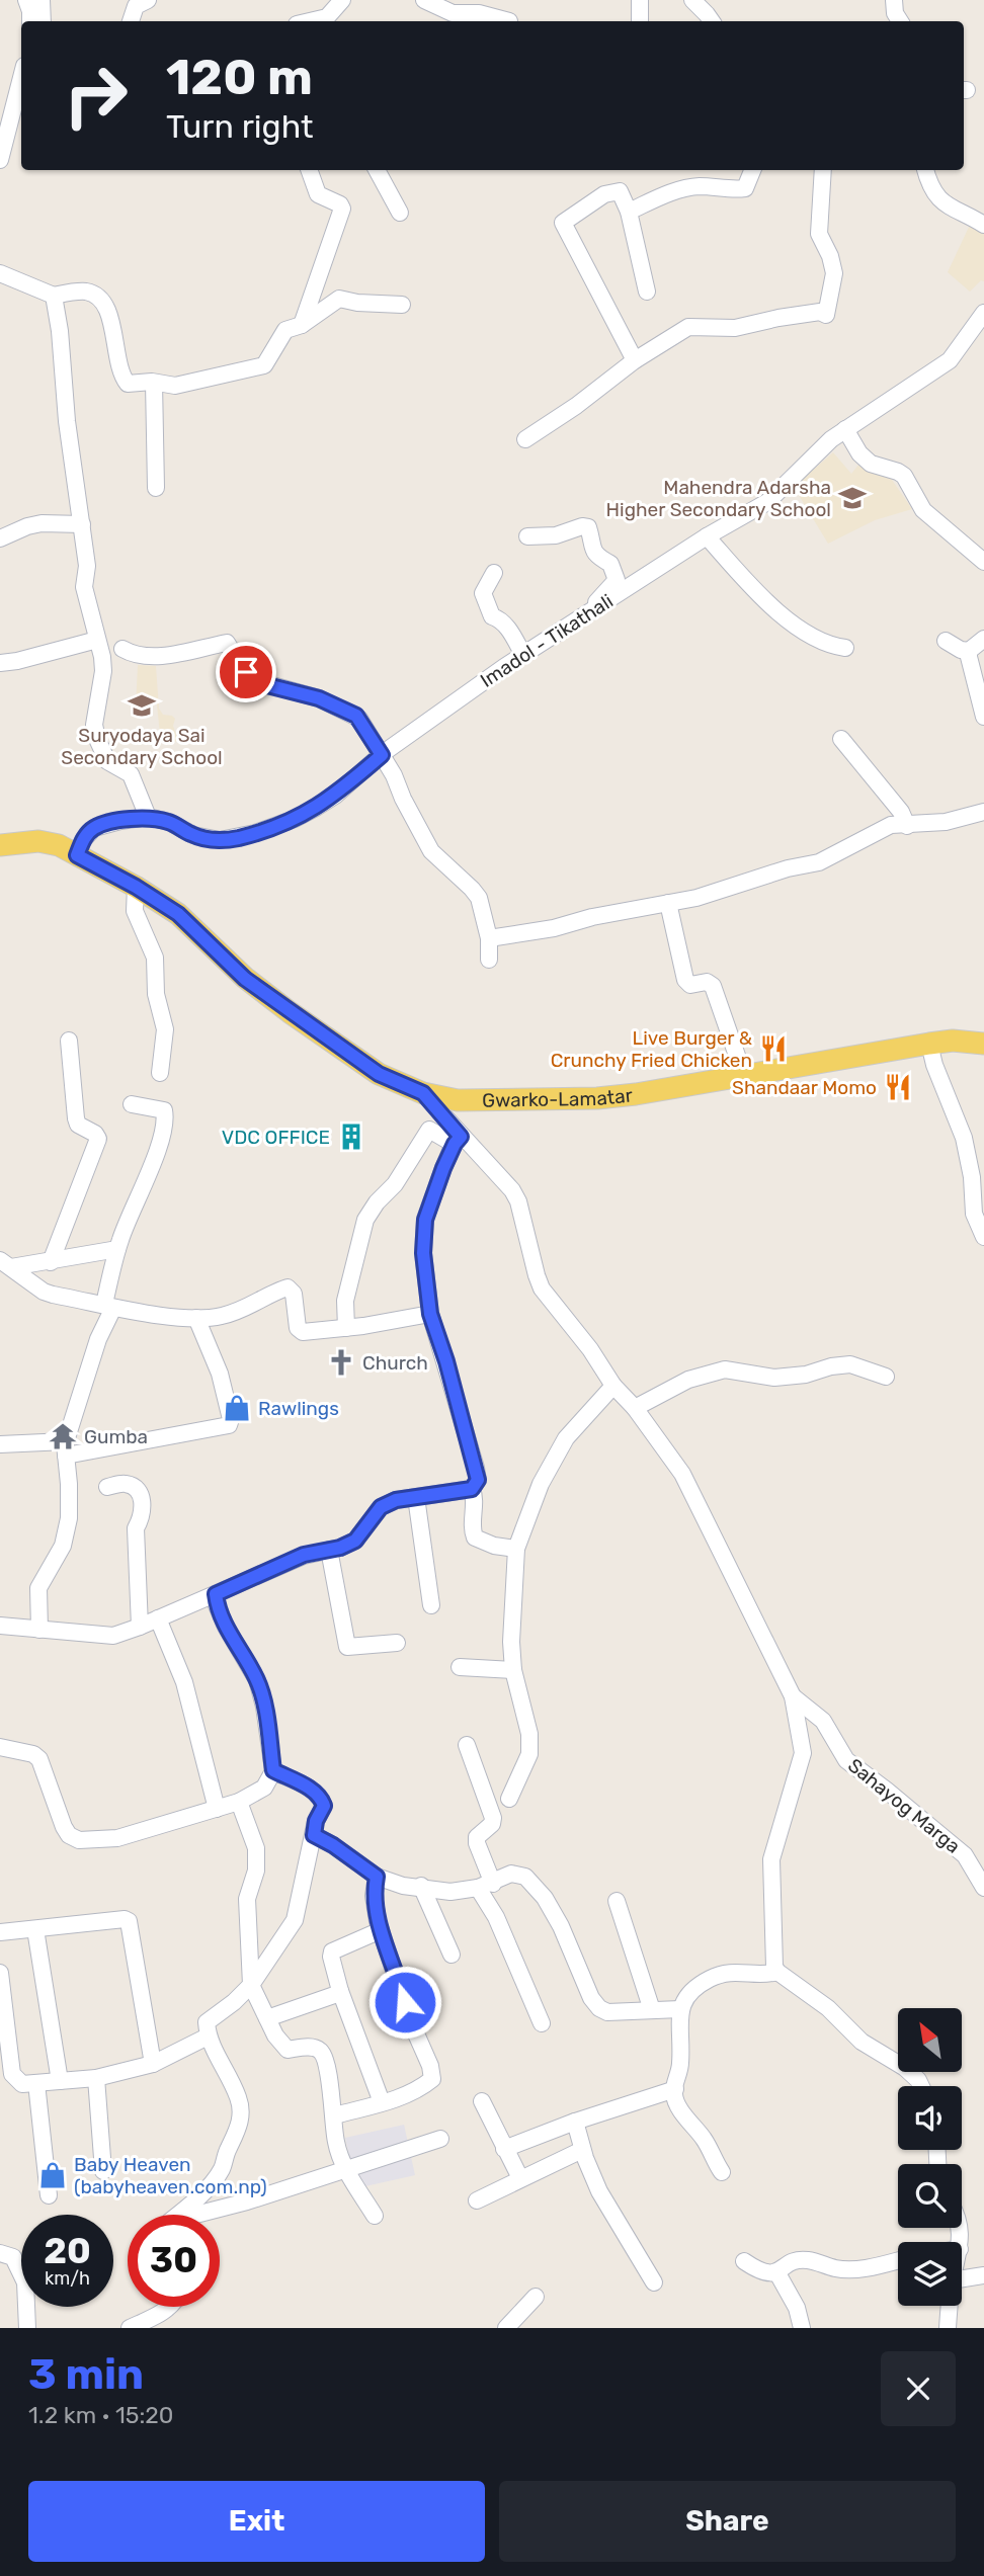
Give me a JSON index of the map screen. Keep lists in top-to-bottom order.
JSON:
{
  "streets": {
    "main road": ["Gwarko-Lamatar"],
    "street": ["Imadol - Tikathali", "Sahayog Marga"]
  },
  "crossings": [
    ["Imadol - Tikathali", "Gwarko-Lamatar"]
  ],
  "places": {
    "school or university": ["Mahendra Adarsha Higher Secondary School", "Suryodaya Sai Secondary School"],
    "restaurant": ["Live Burger & Crunchy Fried Chicken", "Shandaar Momo"],
    "building": ["VDC OFFICE"],
    "church": ["Church"],
    "shop": ["Rawlings", "Baby Heaven (babyheaven.com.np)"],
    "temple": ["Gumba"]
  },
  "north": "top left",
  "page": {
    "turn": ["120 m", "Turn right"],
    "speed": "20 km/h",
    "limit": "30",
    "heading": ["3 min", "1.2 km · 15:20"],
    "buttons": ["Exit", "Share"]
  }
}
